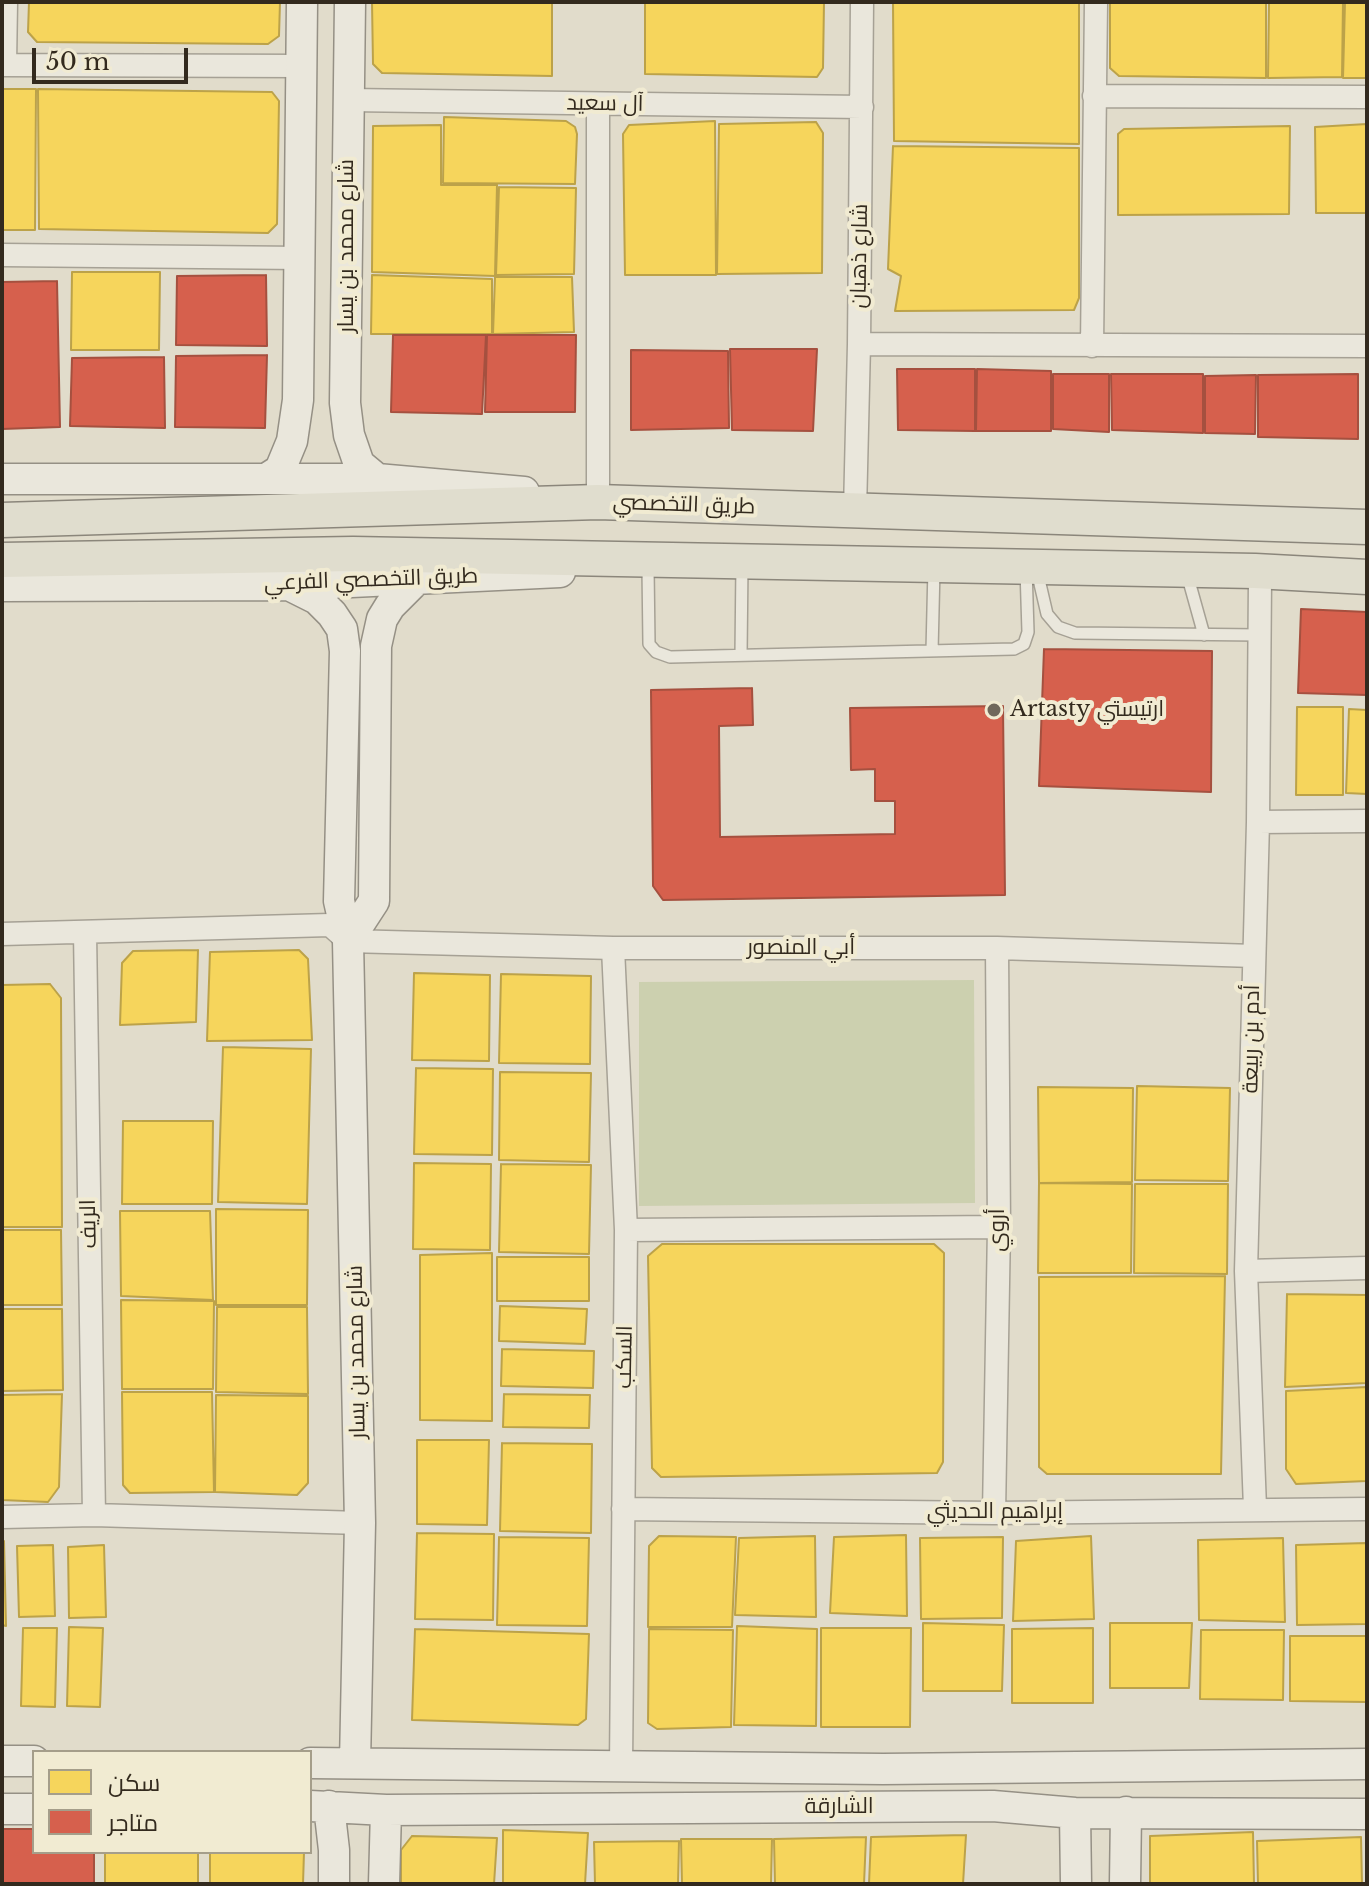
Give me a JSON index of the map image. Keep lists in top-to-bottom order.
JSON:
{
  "streets": {
    "main road": ["طريق التخصصي"],
    "street": [
      "آل سعيد",
      "شارع محمد بن يسار",
      "شارع ذهبان",
      "طريق التخصصي الفرعي",
      "أبي المنصور",
      "أدم بن ربيعة",
      "الريف",
      "أروي",
      "السكب",
      "إبراهيم الحديثي",
      "الشارقة"
    ]
  },
  "crossings": [
    ["آل سعيد", "شارع محمد بن يسار"],
    ["آل سعيد", "شارع ذهبان"],
    ["شارع محمد بن يسار", "طريق التخصصي الفرعي"],
    ["شارع محمد بن يسار", "أبي المنصور"],
    ["شارع محمد بن يسار", "الشارقة"],
    ["شارع ذهبان", "طريق التخصصي"],
    ["أبي المنصور", "أدم بن ربيعة"],
    ["أبي المنصور", "أروي"],
    ["أبي المنصور", "السكب"],
    ["أدم بن ربيعة", "إبراهيم الحديثي"],
    ["أروي", "إبراهيم الحديثي"],
    ["السكب", "إبراهيم الحديثي"],
    ["السكب", "الشارقة"]
  ],
  "places": ["Artasty ارتيستي"],
  "legend": ["سكن", "متاجر"],
  "scale_bar": "50 m"
}
